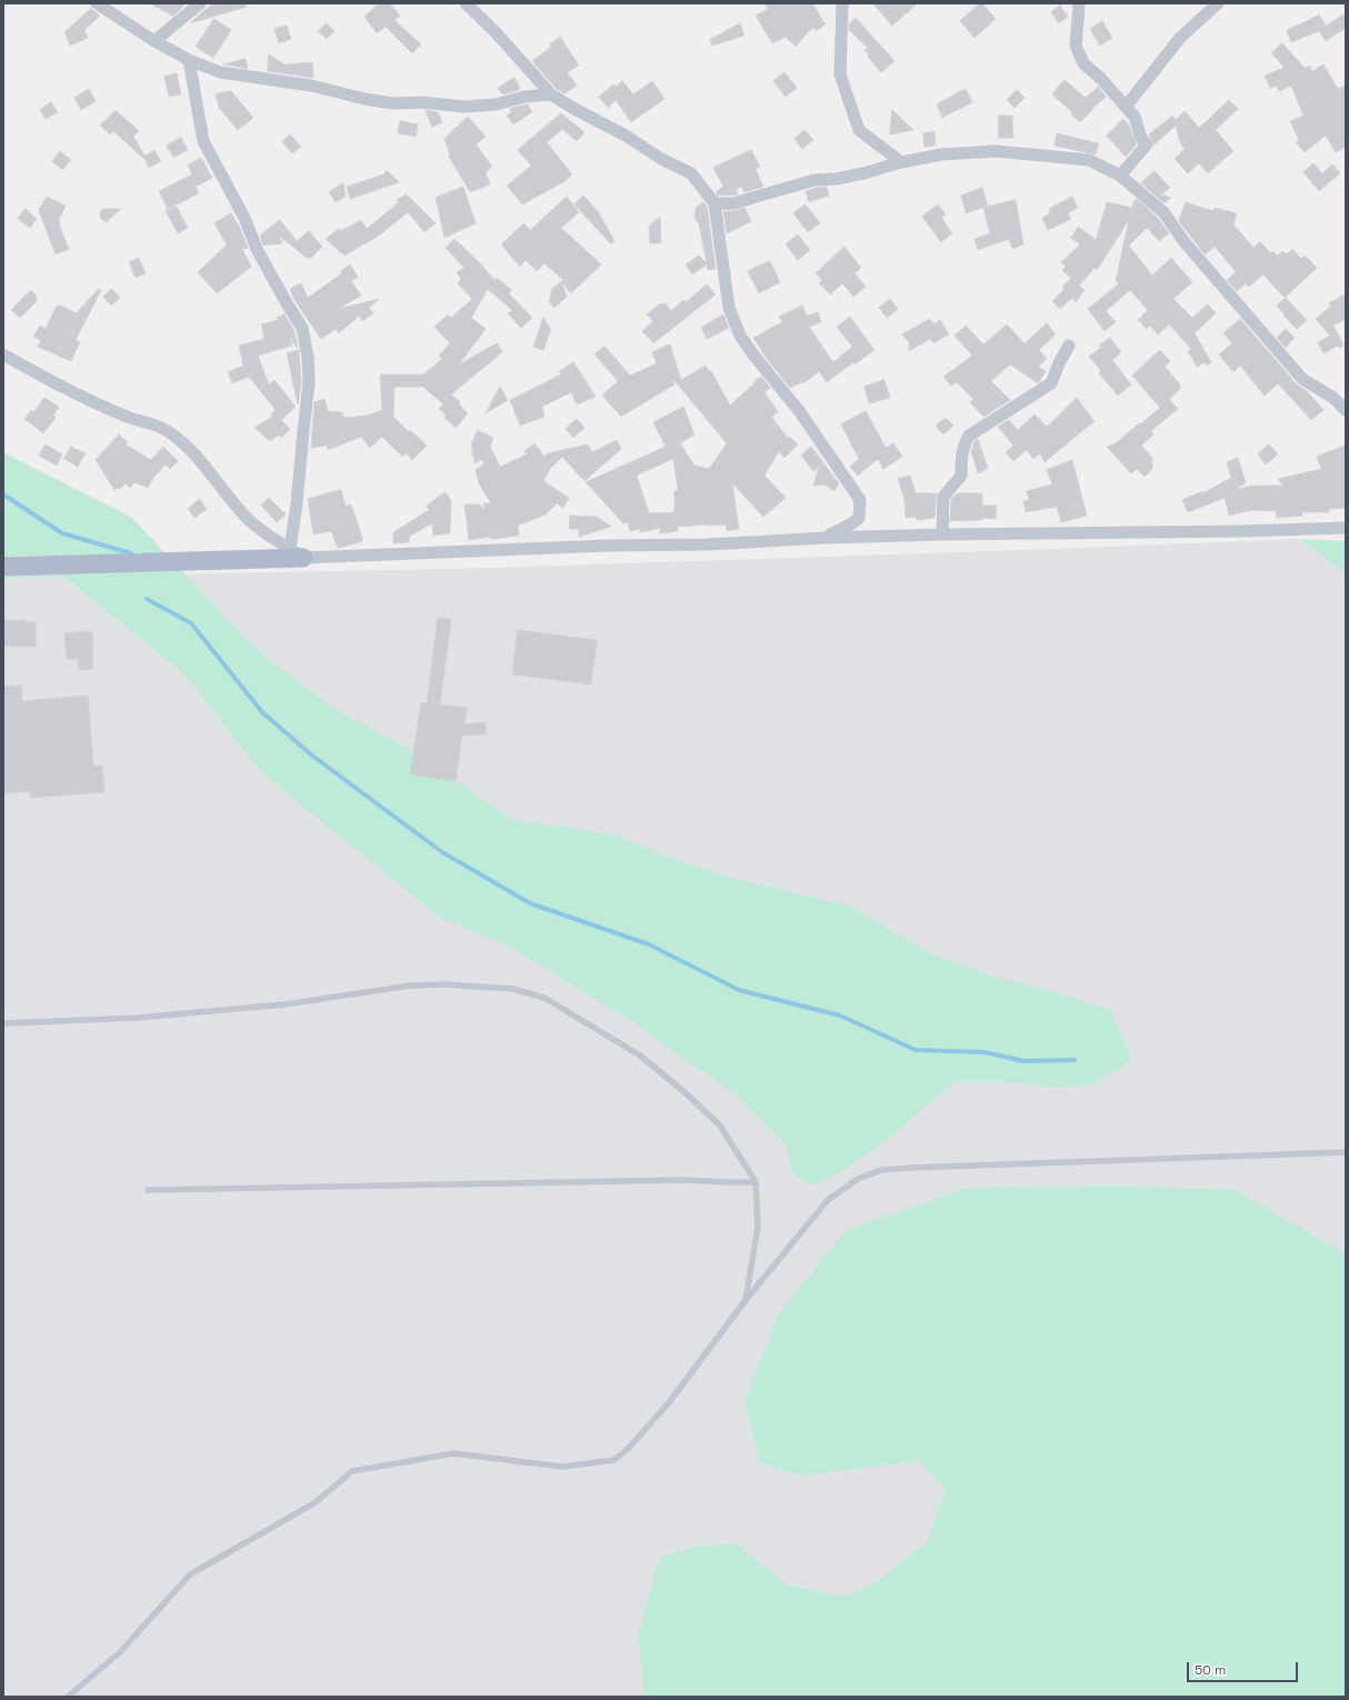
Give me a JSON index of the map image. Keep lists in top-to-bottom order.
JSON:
{
  "scale_bar": "50 m"
}
